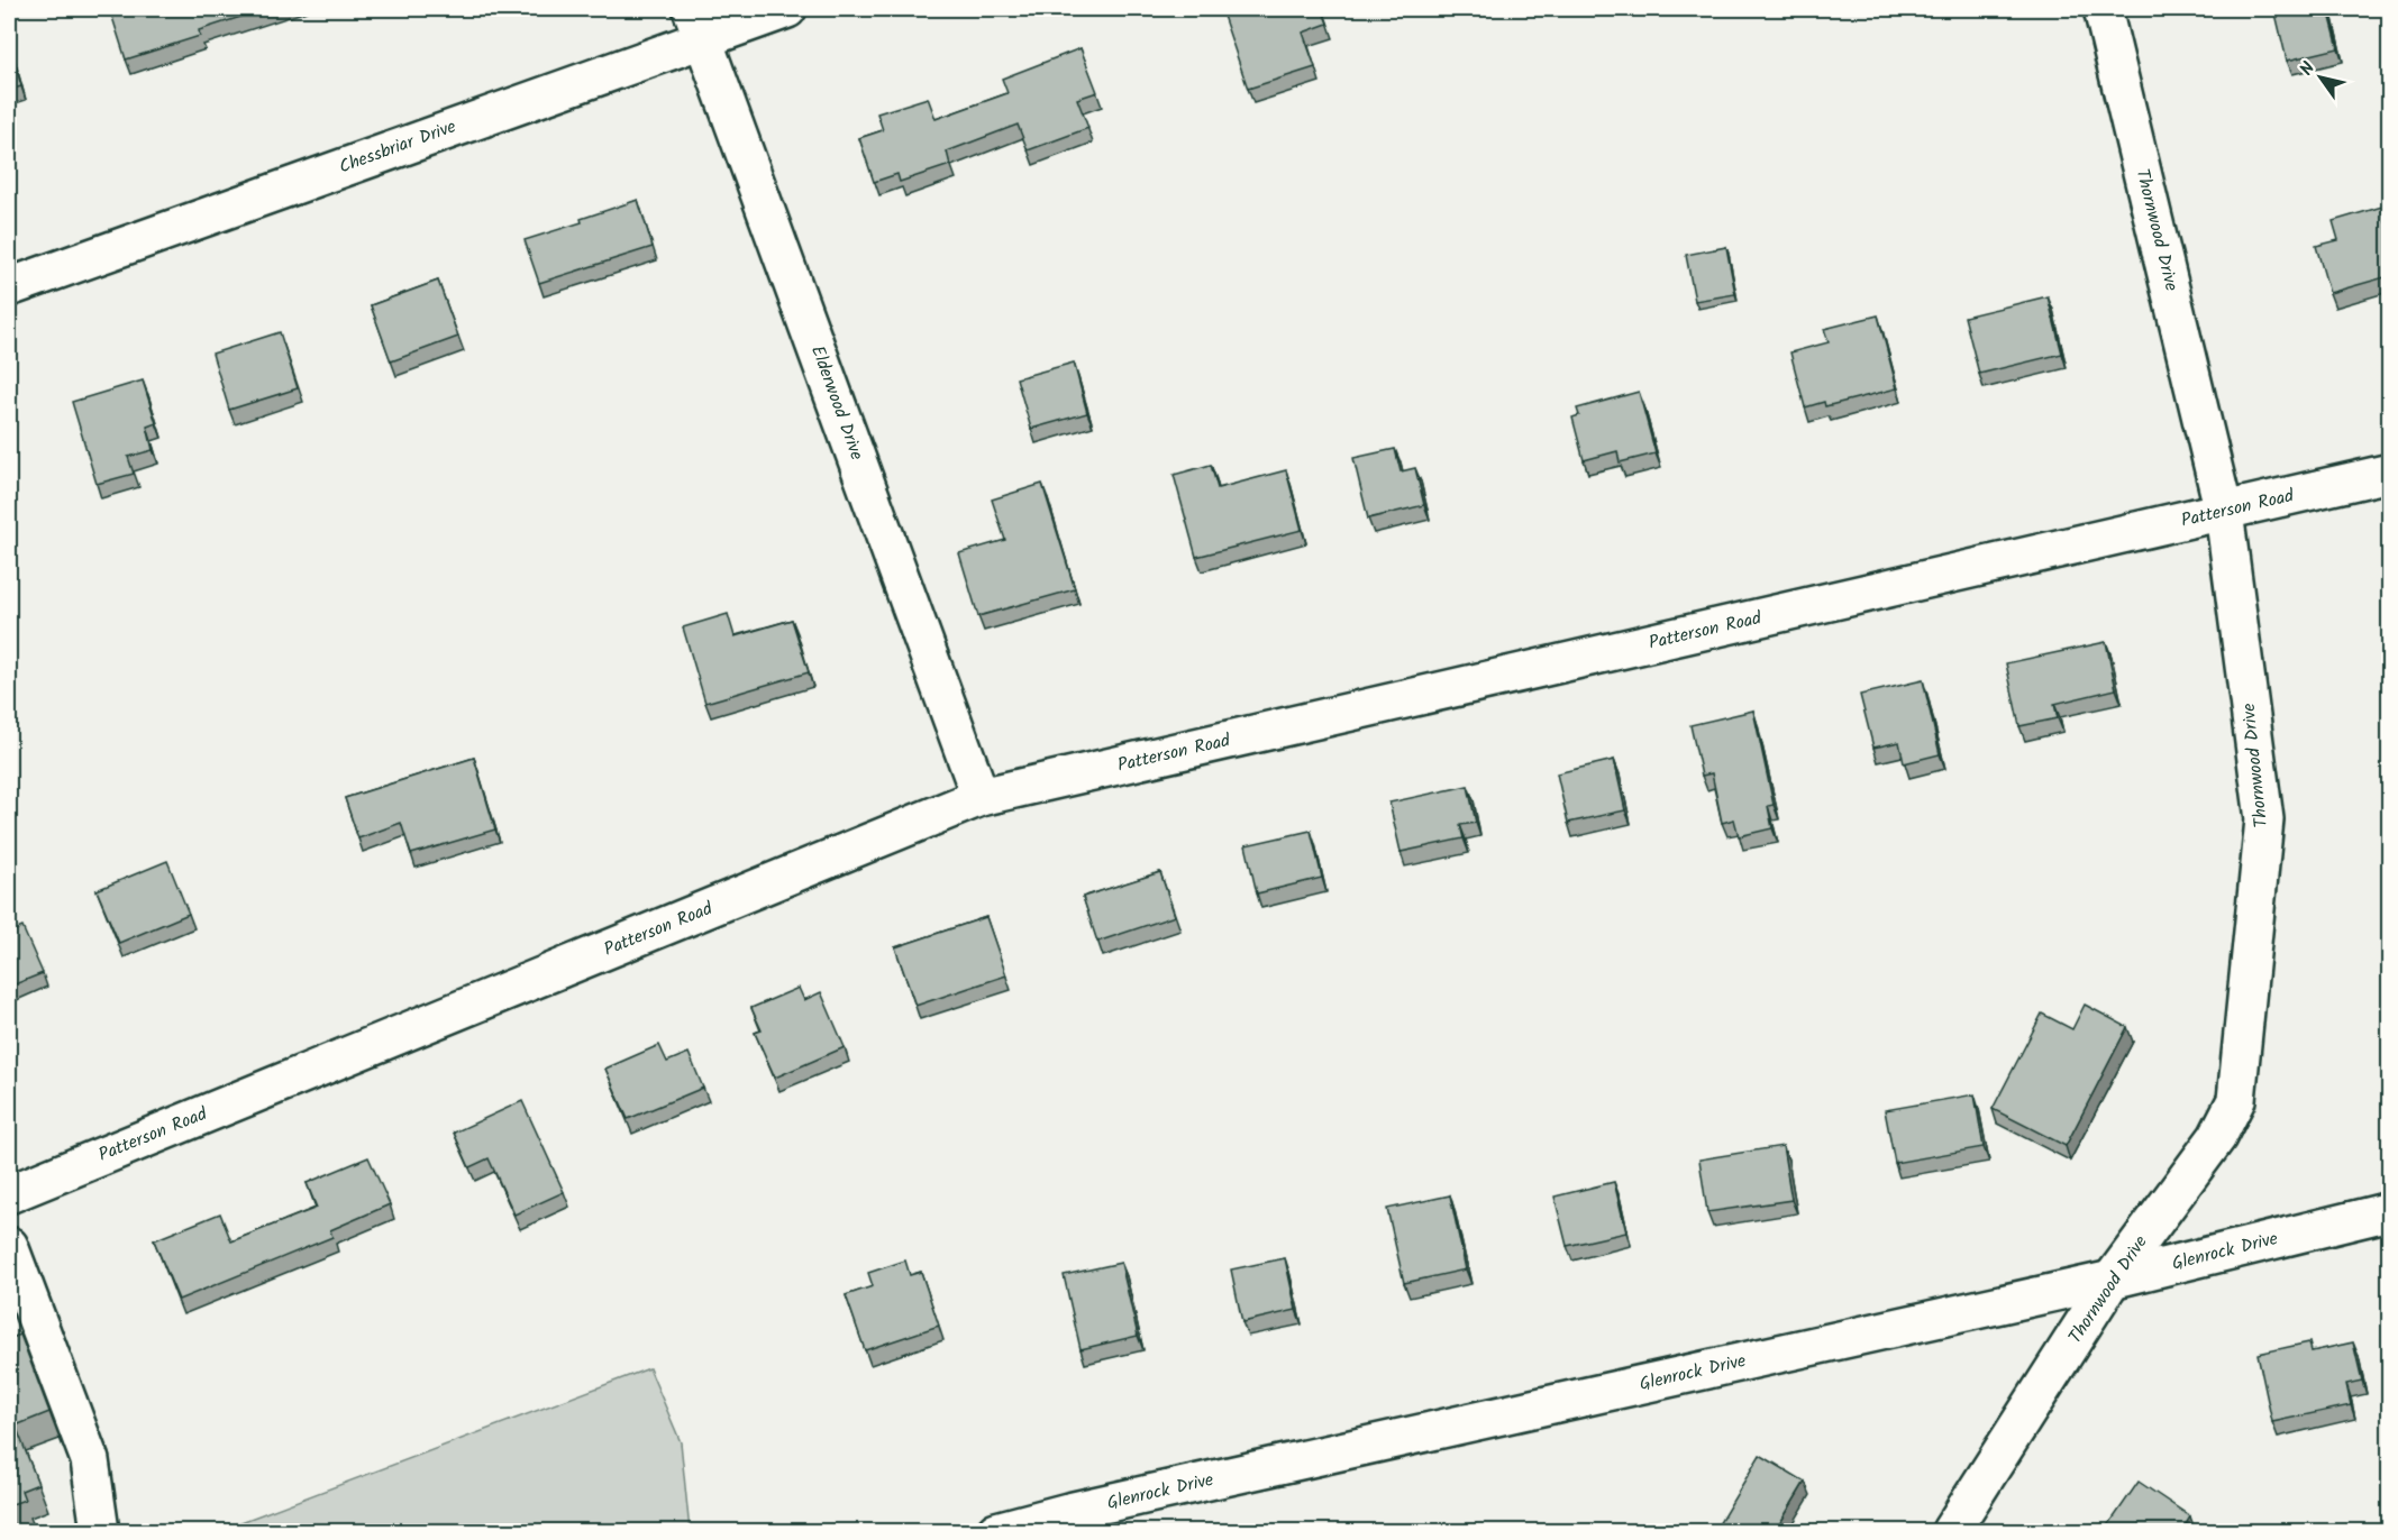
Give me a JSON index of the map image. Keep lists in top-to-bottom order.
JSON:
{
  "streets": {
    "street": [
      "Chessbriar Drive",
      "Thornwood Drive",
      "Elderwood Drive",
      "Patterson Road",
      "Glenrock Drive"
    ]
  },
  "crossings": [
    ["Chessbriar Drive", "Elderwood Drive"],
    ["Thornwood Drive", "Patterson Road"],
    ["Thornwood Drive", "Glenrock Drive"],
    ["Elderwood Drive", "Patterson Road"]
  ],
  "north": "top left"
}
